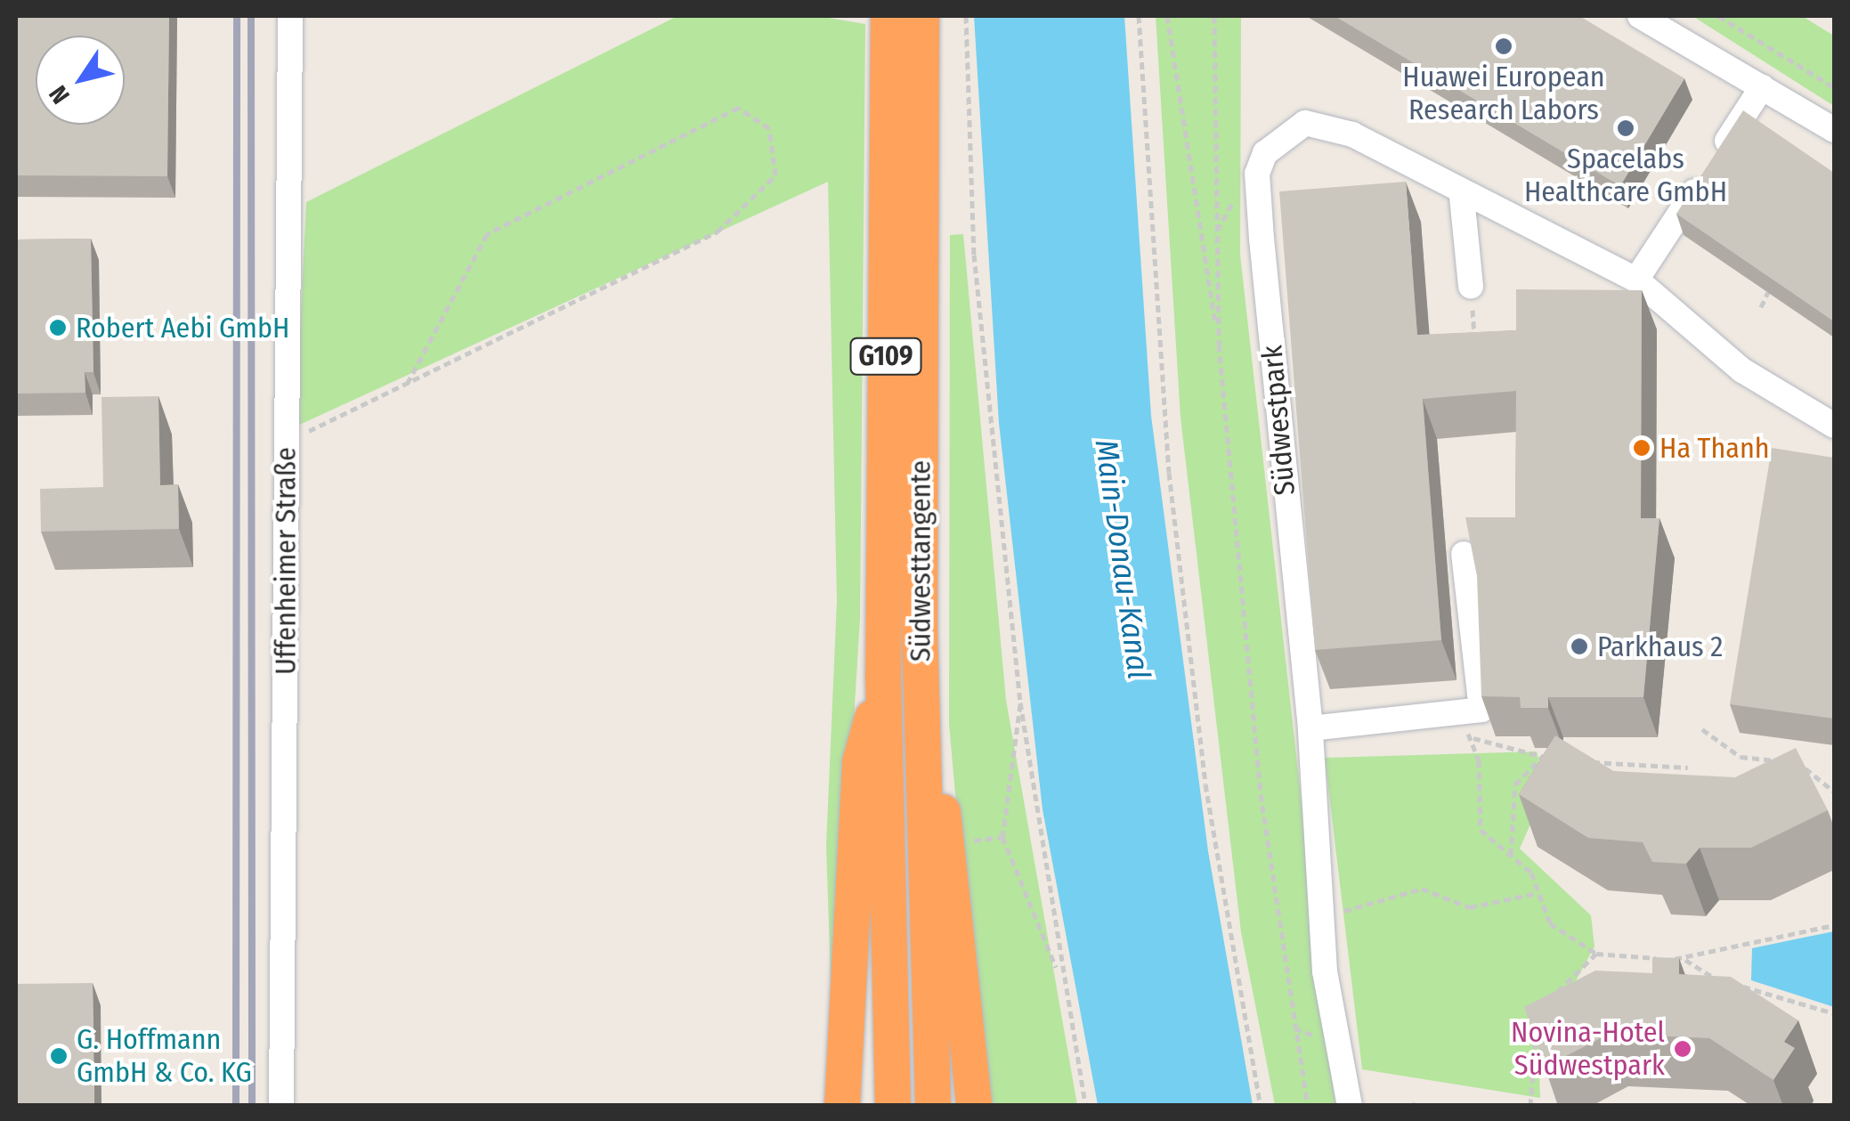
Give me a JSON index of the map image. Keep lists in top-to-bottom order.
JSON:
{
  "streets": {
    "highway": ["G109", "Südwesttangente"],
    "street": ["Südwestpark", "Uffenheimer Straße"]
  },
  "water": ["Main-Donau-Kanal"],
  "places": [
    "Huawei European Research Labors",
    "Spacelabs Healthcare GmbH",
    "Robert Aebi GmbH",
    "Ha Thanh",
    "Parkhaus 2",
    "Novina-Hotel Südwestpark",
    "G. Hoffmann GmbH & Co. KG"
  ],
  "north": "bottom left"
}
